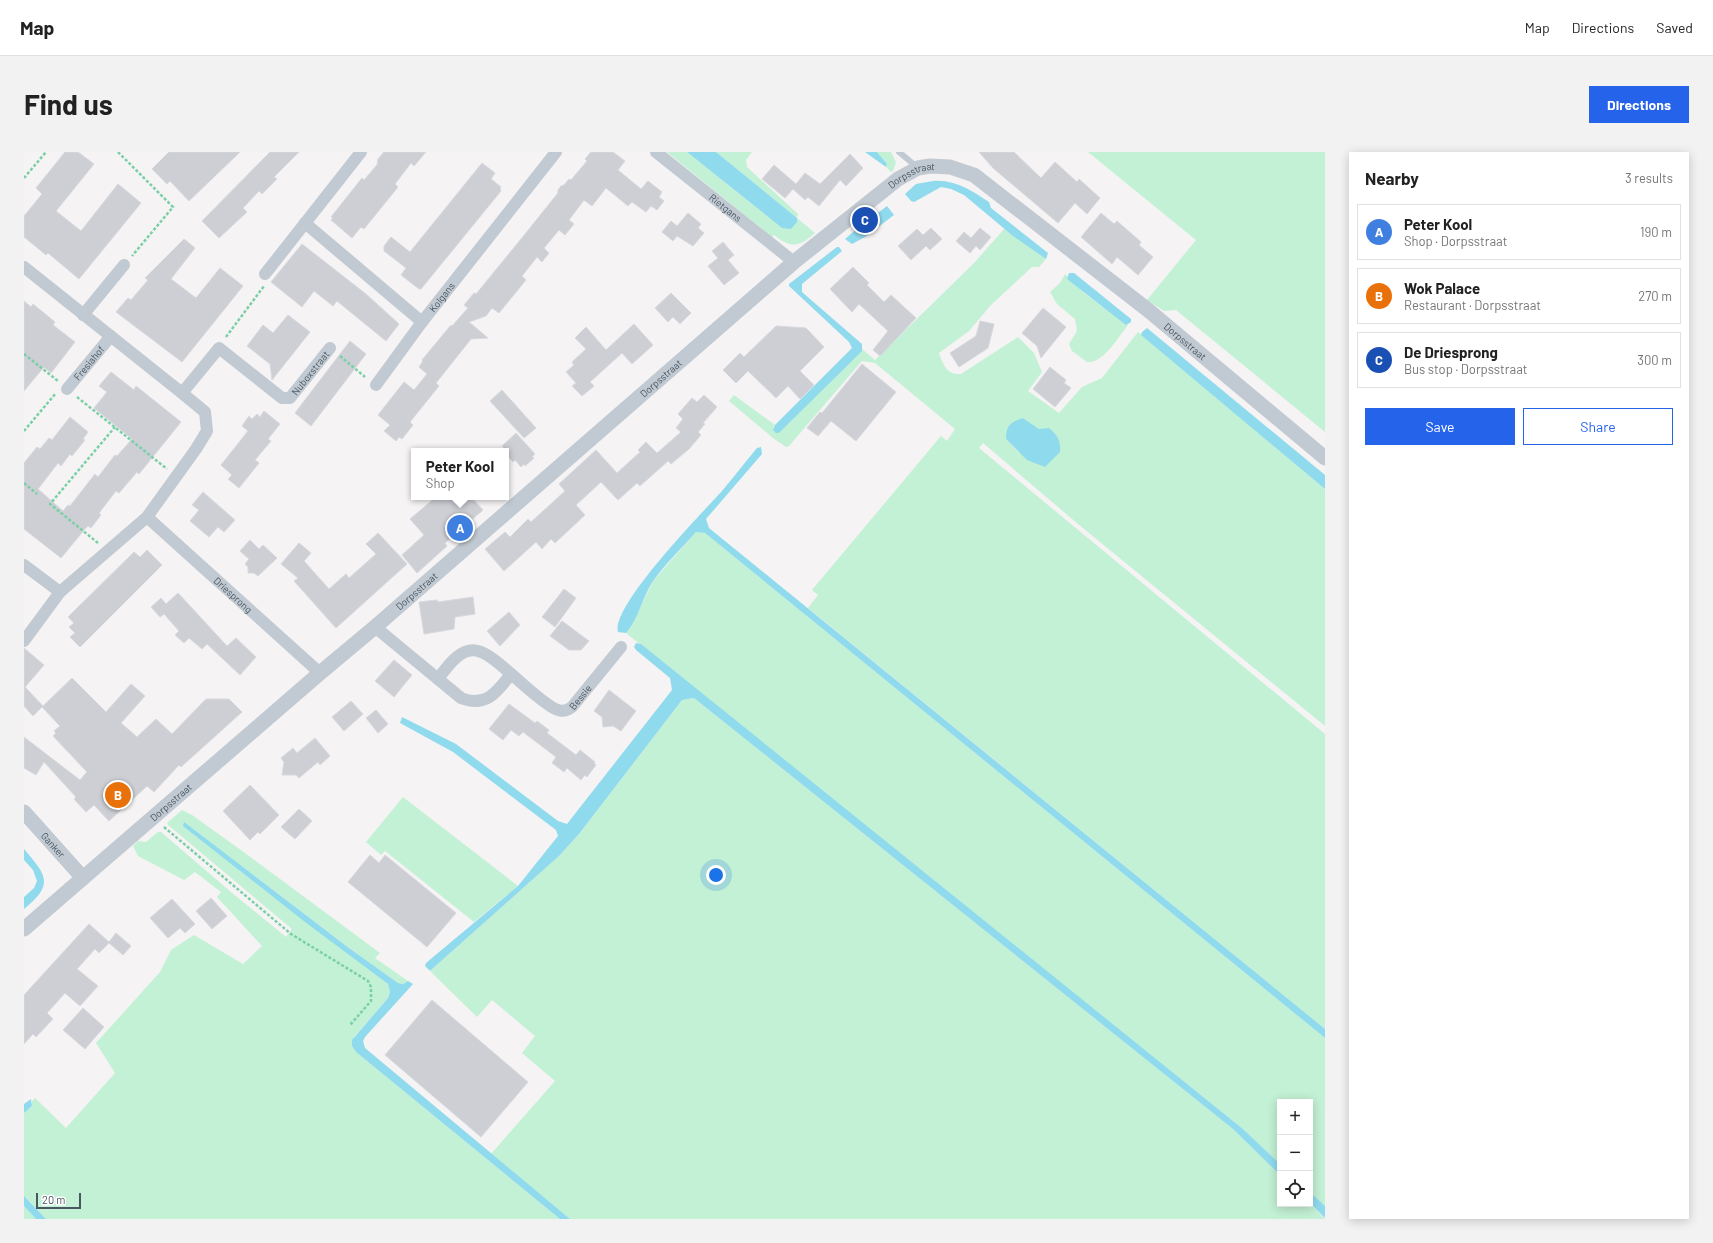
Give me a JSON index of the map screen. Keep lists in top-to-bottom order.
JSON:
{
  "streets": {
    "street": [
      "Dorpsstraat",
      "Rietgans",
      "Kolgans",
      "Fresiahof",
      "Nuboxstraat",
      "Driesprong",
      "Bessie",
      "Ganker"
    ]
  },
  "crossings": [
    ["Dorpsstraat", "Rietgans"],
    ["Dorpsstraat", "Driesprong"],
    ["Dorpsstraat", "Ganker"]
  ],
  "scale_bar": "20 m",
  "page": {
    "header": "Map",
    "nav": ["Map", "Directions", "Saved"],
    "buttons": [
      "Directions",
      ["Save", "Share"]
    ],
    "title": "Find us",
    "heading": ["Nearby", "3 results"],
    "list": [
      {
        "mark": "A",
        "name": "Peter Kool",
        "note": "Shop · Dorpsstraat",
        "value": "190 m"
      },
      {
        "mark": "B",
        "name": "Wok Palace",
        "note": "Restaurant · Dorpsstraat",
        "value": "270 m"
      },
      {
        "mark": "C",
        "name": "De Driesprong",
        "note": "Bus stop · Dorpsstraat",
        "value": "300 m"
      }
    ],
    "pins": ["C", "A", "B"],
    "popup": ["Peter Kool", "Shop"],
    "map_buttons": ["+", "−"],
    "scale": "20 m"
  }
}
